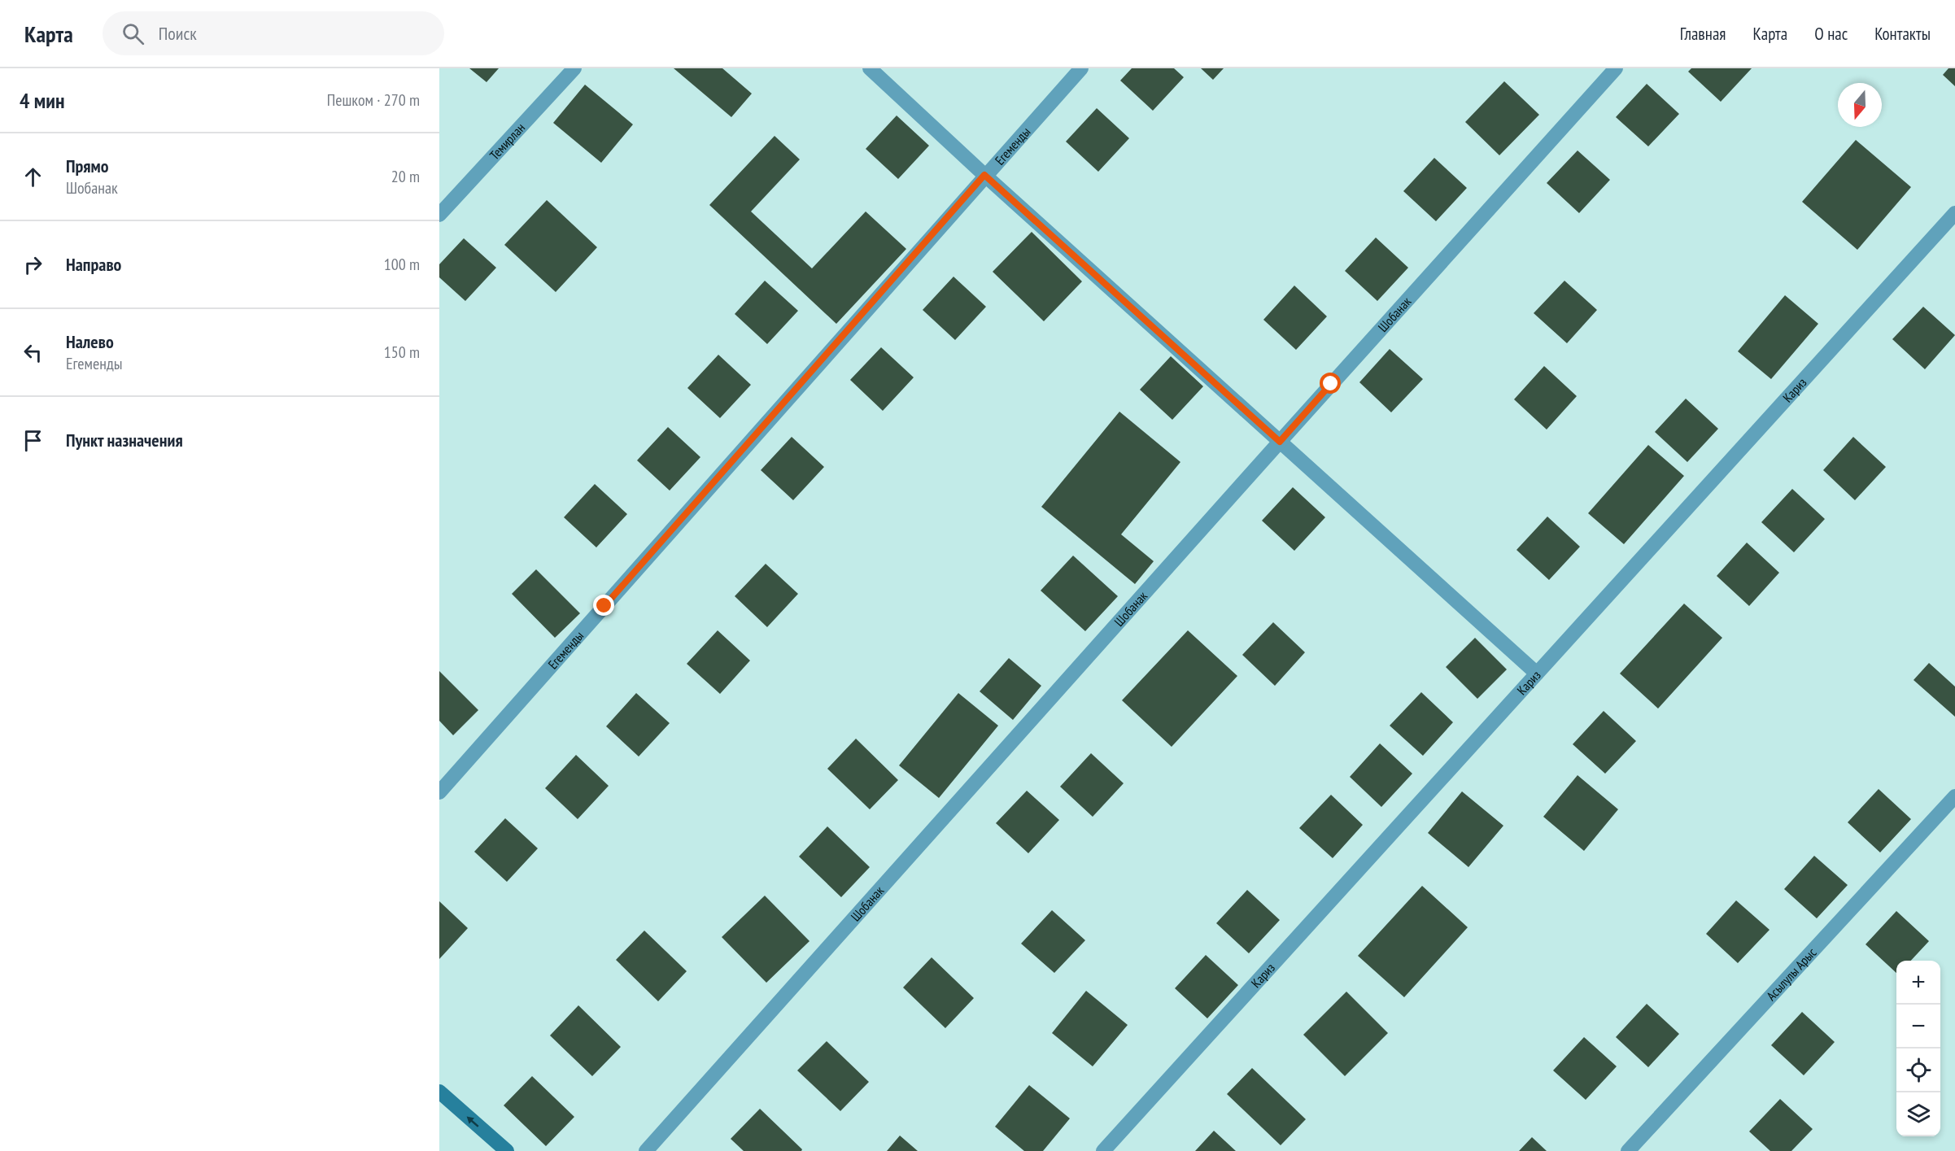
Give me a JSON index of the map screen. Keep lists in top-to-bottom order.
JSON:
{
  "streets": {
    "street": [
      "Темирлан",
      "Егеменды",
      "Шобанак",
      "Кариз",
      "Асылулы Арыс"
    ]
  },
  "north": "bottom",
  "page": {
    "header": "Карта",
    "search": "Поиск",
    "nav": [
      "Главная",
      "Карта",
      "О нас",
      "Контакты"
    ],
    "heading": ["4 мин", "Пешком · 270 m"],
    "list": [
      ["Прямо", "Шобанак", "20 m"],
      ["Направо", "100 m"],
      ["Налево", "Егеменды", "150 m"],
      "Пункт назначения"
    ],
    "map_buttons": ["+", "−"]
  }
}
